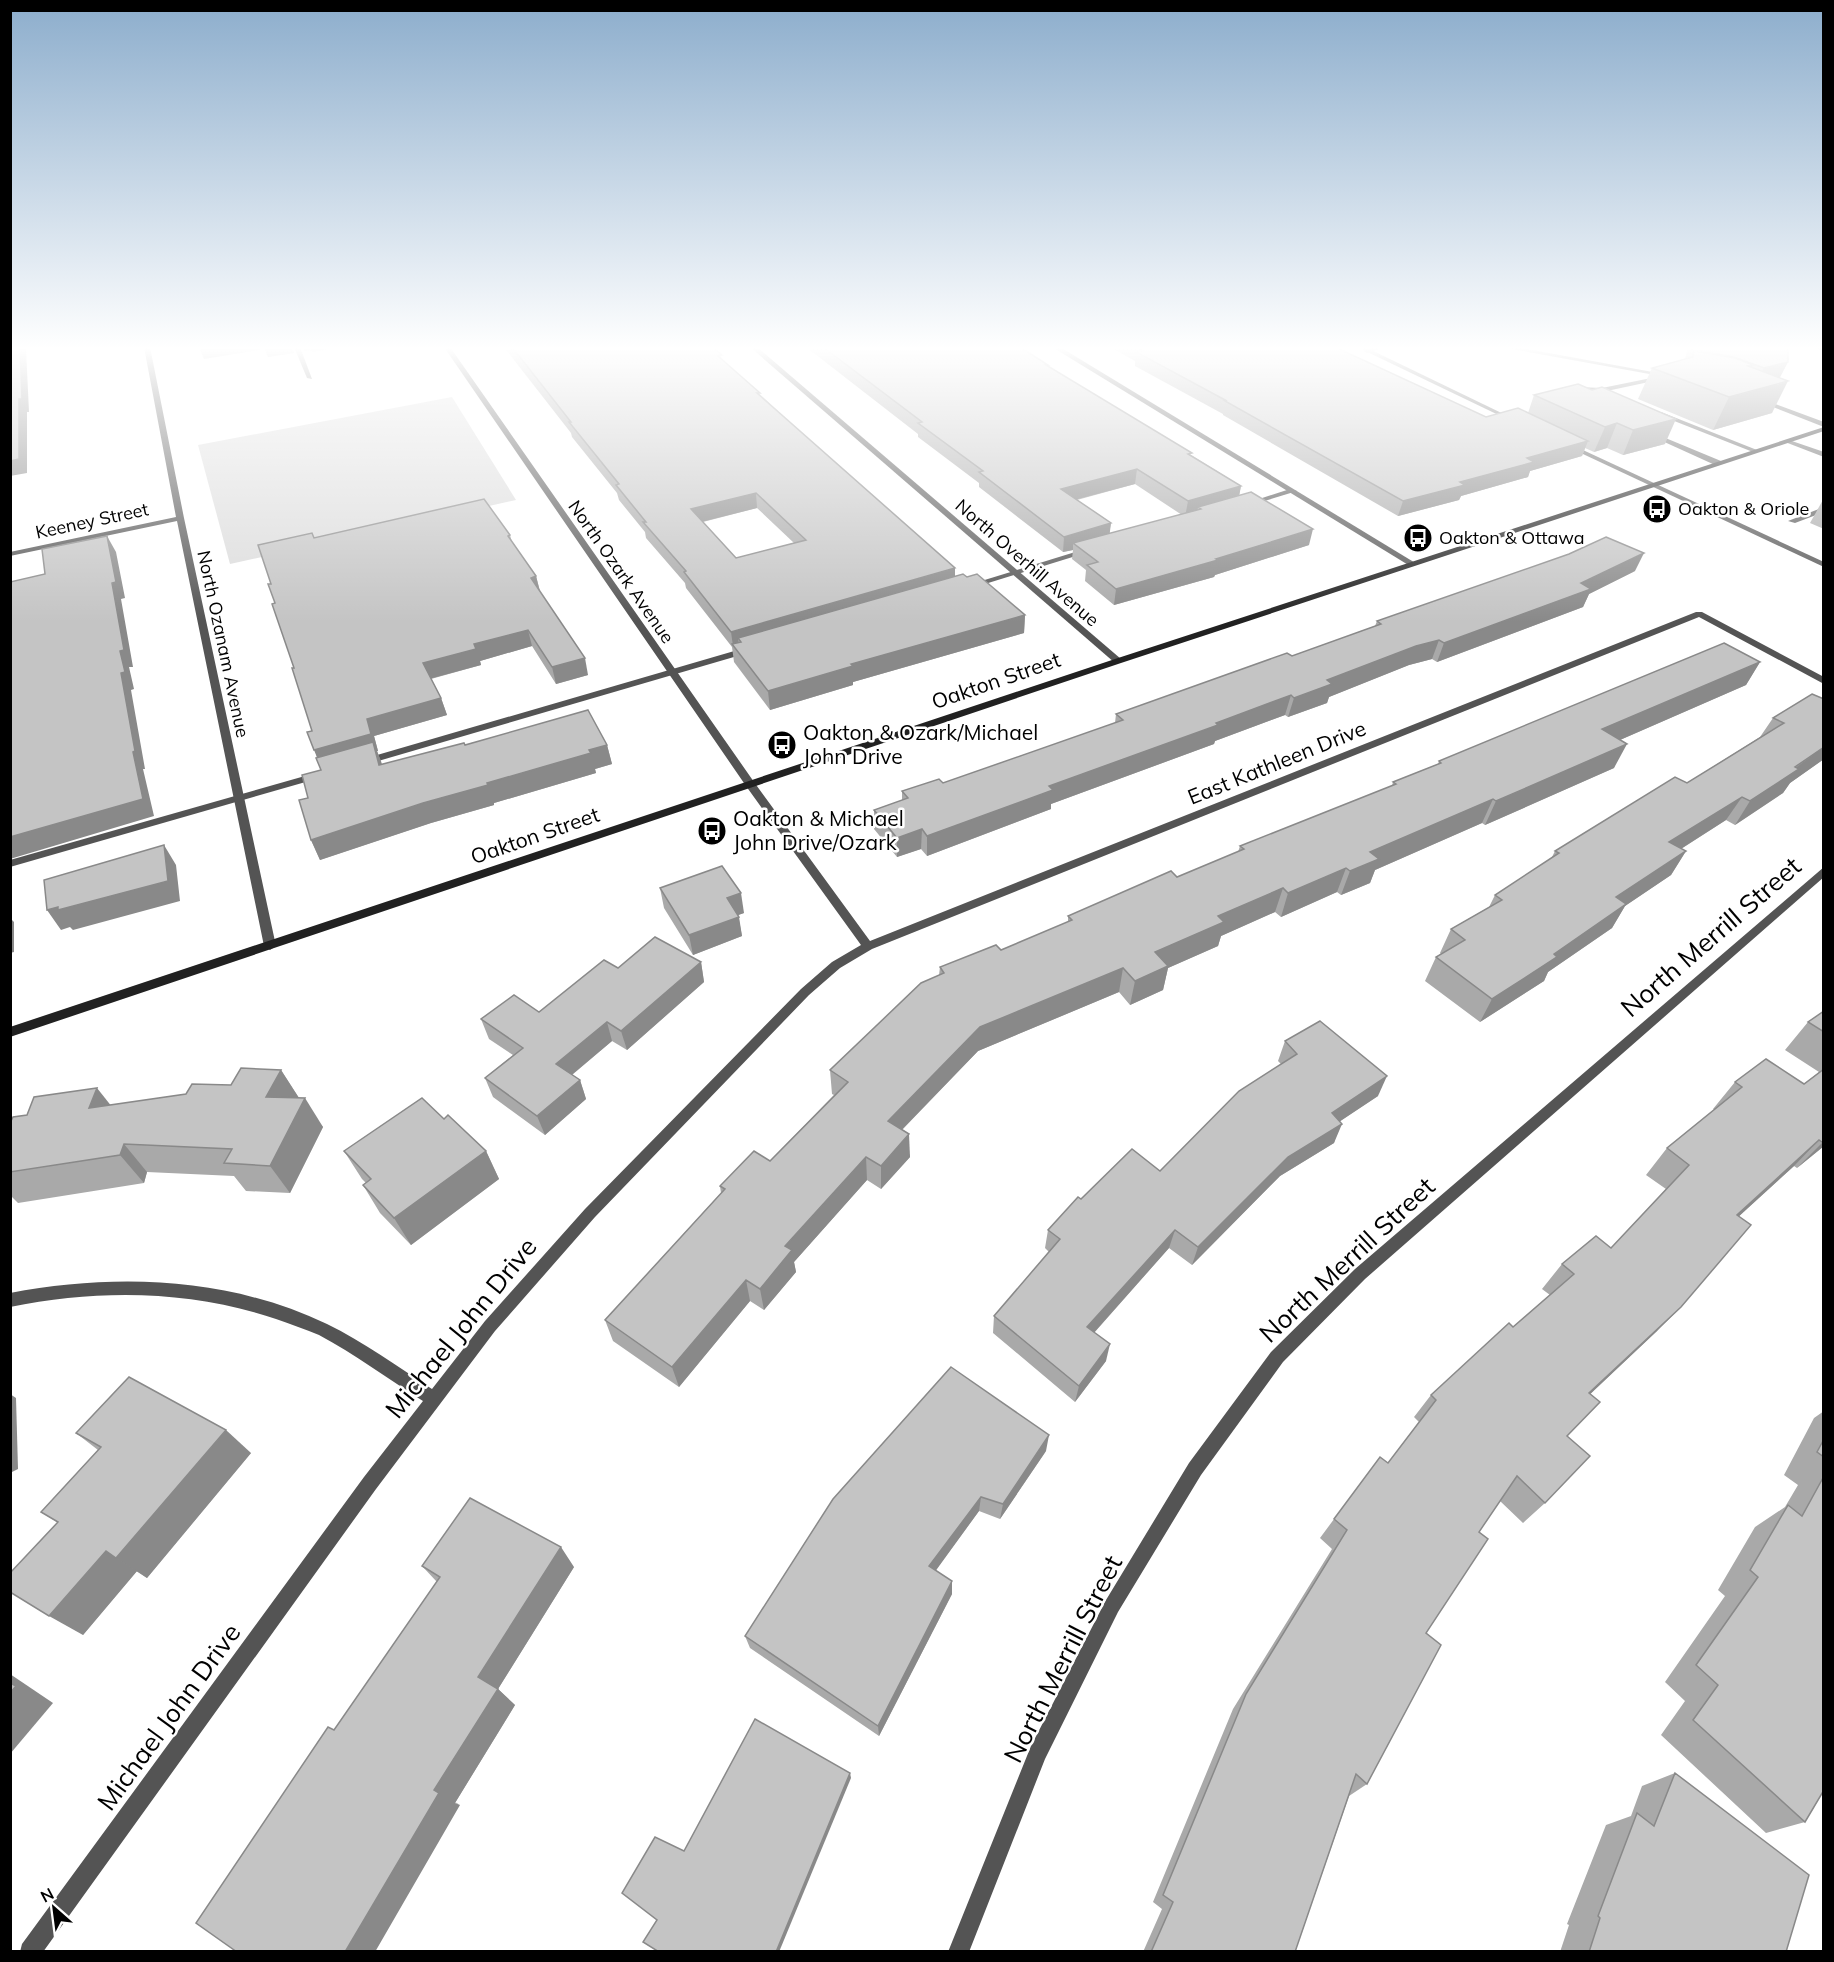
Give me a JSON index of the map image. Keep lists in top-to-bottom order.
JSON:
{
  "streets": {
    "main road": ["Oakton Street"],
    "street": [
      "Keeney Street",
      "North Overhill Avenue",
      "North Ozark Avenue",
      "North Ozanam Avenue",
      "East Kathleen Drive",
      "North Merrill Street",
      "Michael John Drive"
    ]
  },
  "crossings": [
    ["Keeney Street", "North Ozanam Avenue"],
    ["North Overhill Avenue", "Oakton Street"],
    ["North Ozark Avenue", "Oakton Street"],
    ["North Ozanam Avenue", "Oakton Street"],
    ["East Kathleen Drive", "Michael John Drive"]
  ],
  "places": {
    "bus stop": [
      "Oakton & Oriole",
      "Oakton & Ottawa",
      "Oakton & Ozark/Michael John Drive",
      "Oakton & Michael John Drive/Ozark"
    ]
  },
  "north": "top left"
}
